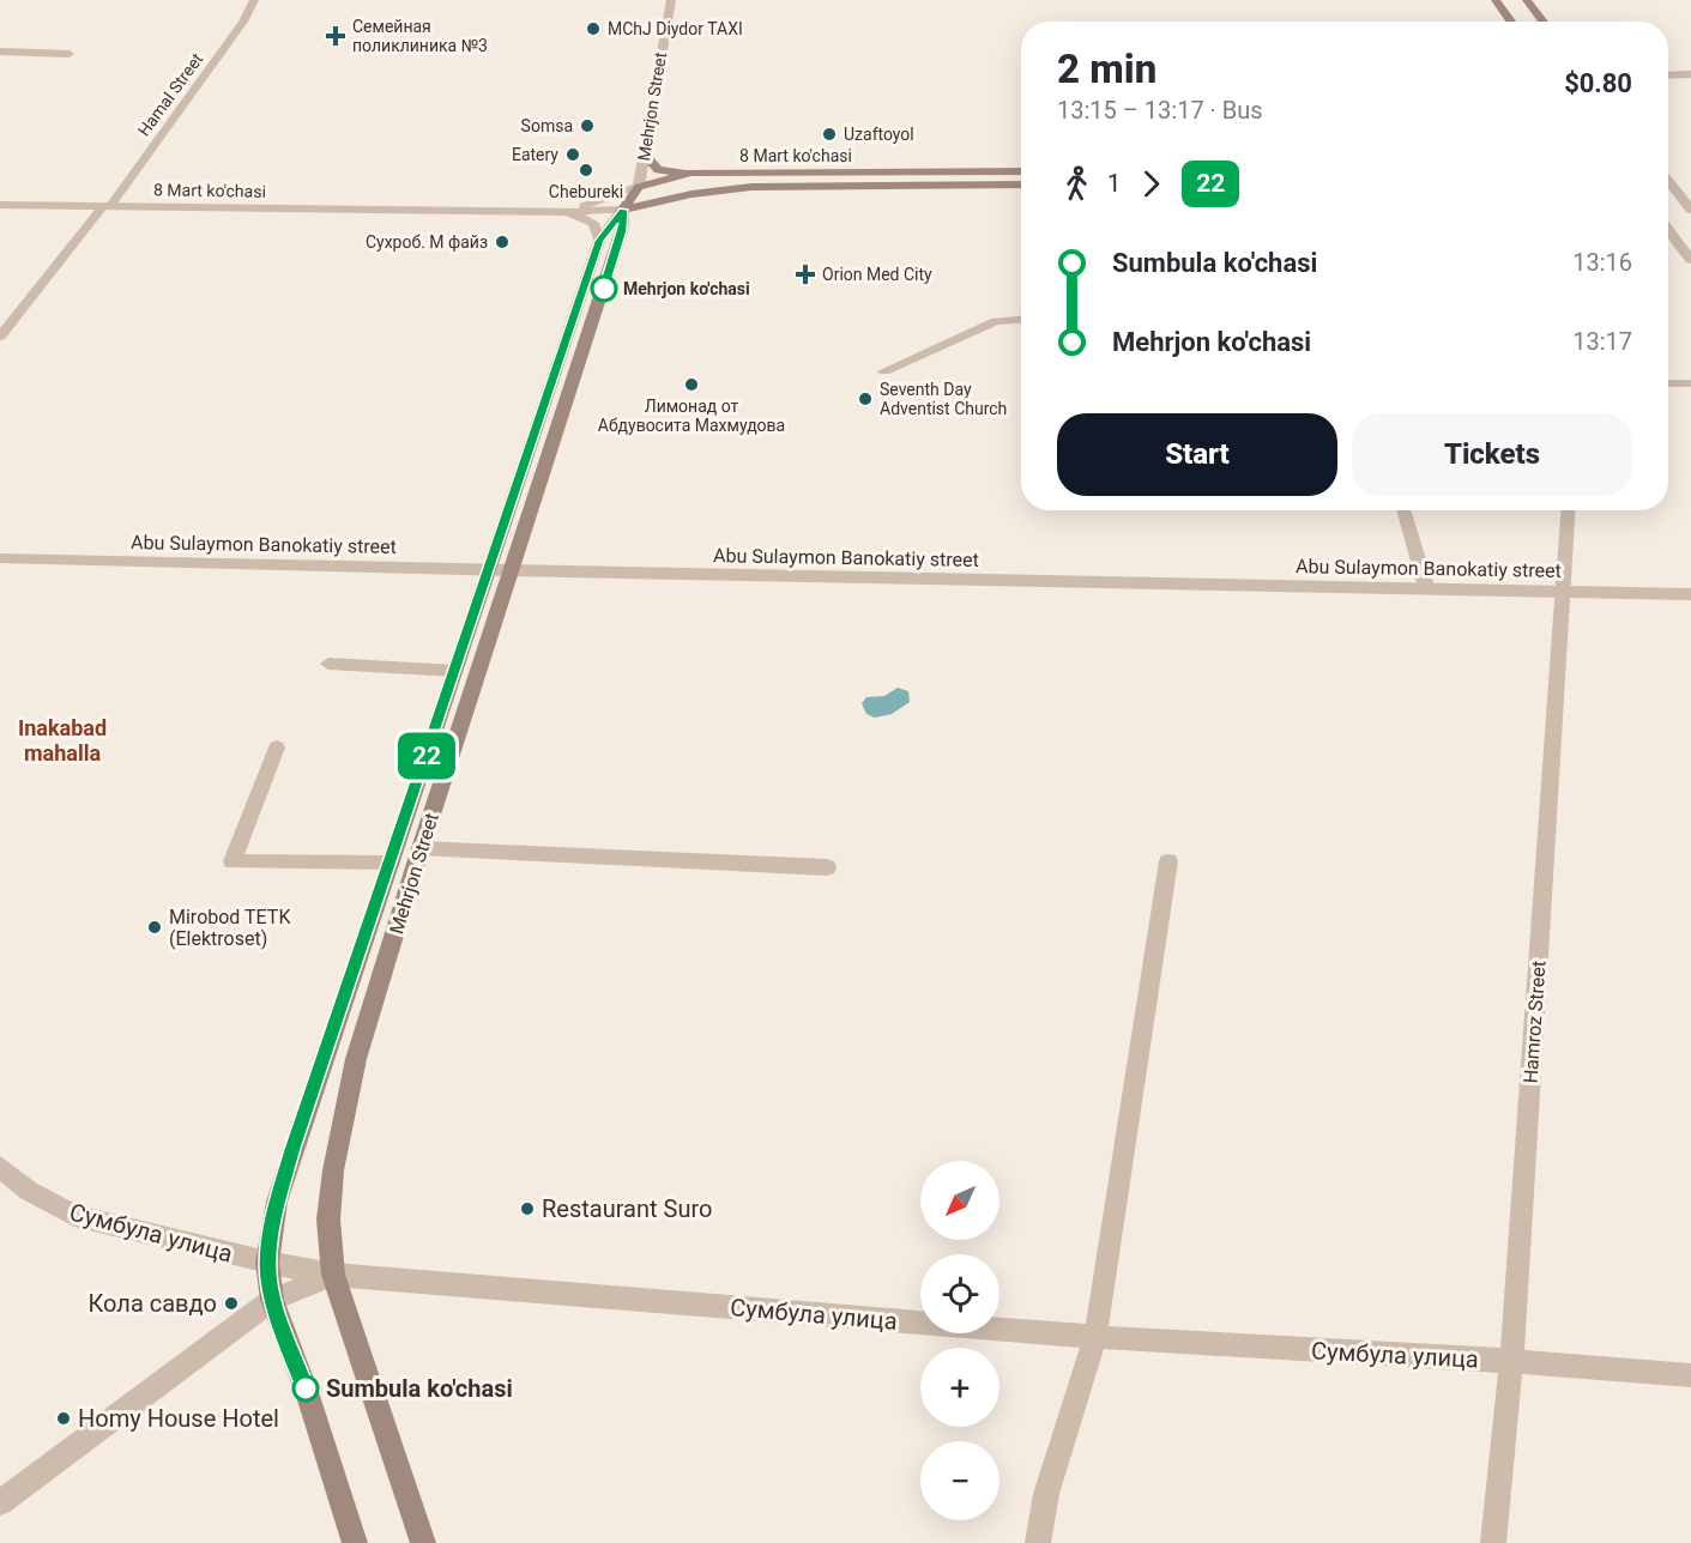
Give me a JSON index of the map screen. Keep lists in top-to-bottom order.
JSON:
{
  "streets": {
    "main road": ["Mehrjon Street", "8 Mart ko'chasi"],
    "street": [
      "Hamal Street",
      "Abu Sulaymon Banokatiy street",
      "Hamroz Street",
      "Сумбула улица"
    ]
  },
  "crossings": [
    ["Hamal Street", "8 Mart ko'chasi"],
    ["Mehrjon Street", "8 Mart ko'chasi"],
    ["Mehrjon Street", "Abu Sulaymon Banokatiy street"],
    ["Mehrjon Street", "Сумбула улица"],
    ["Abu Sulaymon Banokatiy street", "Hamroz Street"],
    ["Hamroz Street", "Сумбула улица"]
  ],
  "districts": ["Inakabad mahalla"],
  "places": {
    "other": [
      "MChJ Diydor TAXI",
      "Somsa",
      "Uzaftoyol",
      "Eatery",
      "Chebureki",
      "Сухроб. М файз",
      "Mehrjon ko'chasi",
      "Лимонад от Абдувосита Махмудова",
      "Seventh Day Adventist Church",
      "Mirobod TETK (Elektroset)",
      "Restaurant Suro",
      "Кола савдо",
      "Sumbula ko'chasi",
      "Homy House Hotel"
    ],
    "health": ["Семейная поликлиника №3", "Orion Med City"]
  },
  "lines": ["bus line 22"],
  "north": "bottom left",
  "page": {
    "on_map": "22",
    "heading": ["2 min", "13:15 – 13:17 · Bus", "$0.80"],
    "legs": ["1", "22"],
    "list": [
      {
        "name": "Sumbula ko'chasi",
        "value": "13:16"
      },
      {
        "name": "Mehrjon ko'chasi",
        "value": "13:17"
      }
    ],
    "buttons": ["Start", "Tickets"],
    "map_buttons": ["+", "−"]
  }
}
